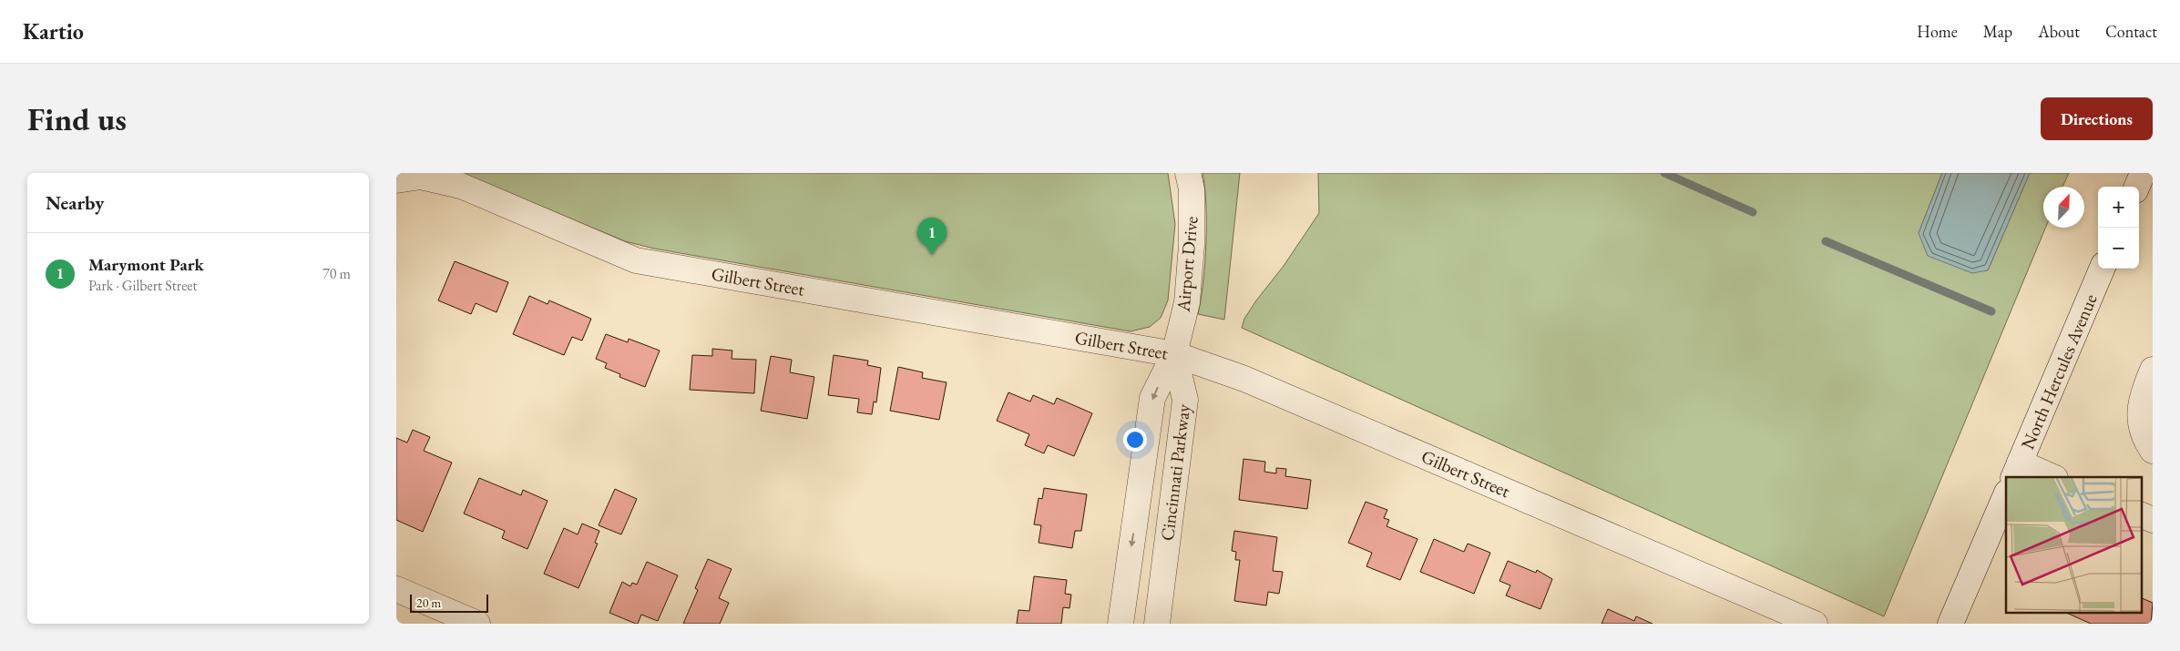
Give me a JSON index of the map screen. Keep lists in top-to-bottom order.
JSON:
{
  "streets": {
    "street": [
      "Airport Drive",
      "Gilbert Street",
      "North Hercules Avenue",
      "Cincinnati Parkway"
    ]
  },
  "crossings": [
    ["Airport Drive", "Gilbert Street"],
    ["Airport Drive", "Cincinnati Parkway"],
    ["Gilbert Street", "Cincinnati Parkway"]
  ],
  "scale_bar": "20 m",
  "north": "top right",
  "page": {
    "header": "Kartio",
    "nav": [
      "Home",
      "Map",
      "About",
      "Contact"
    ],
    "buttons": "Directions",
    "title": "Find us",
    "heading": "Nearby",
    "map_buttons": ["+", "−"],
    "pins": "1",
    "list": [
      {
        "mark": "1",
        "name": "Marymont Park",
        "note": "Park · Gilbert Street",
        "value": "70 m"
      }
    ],
    "scale": "20 m"
  }
}
